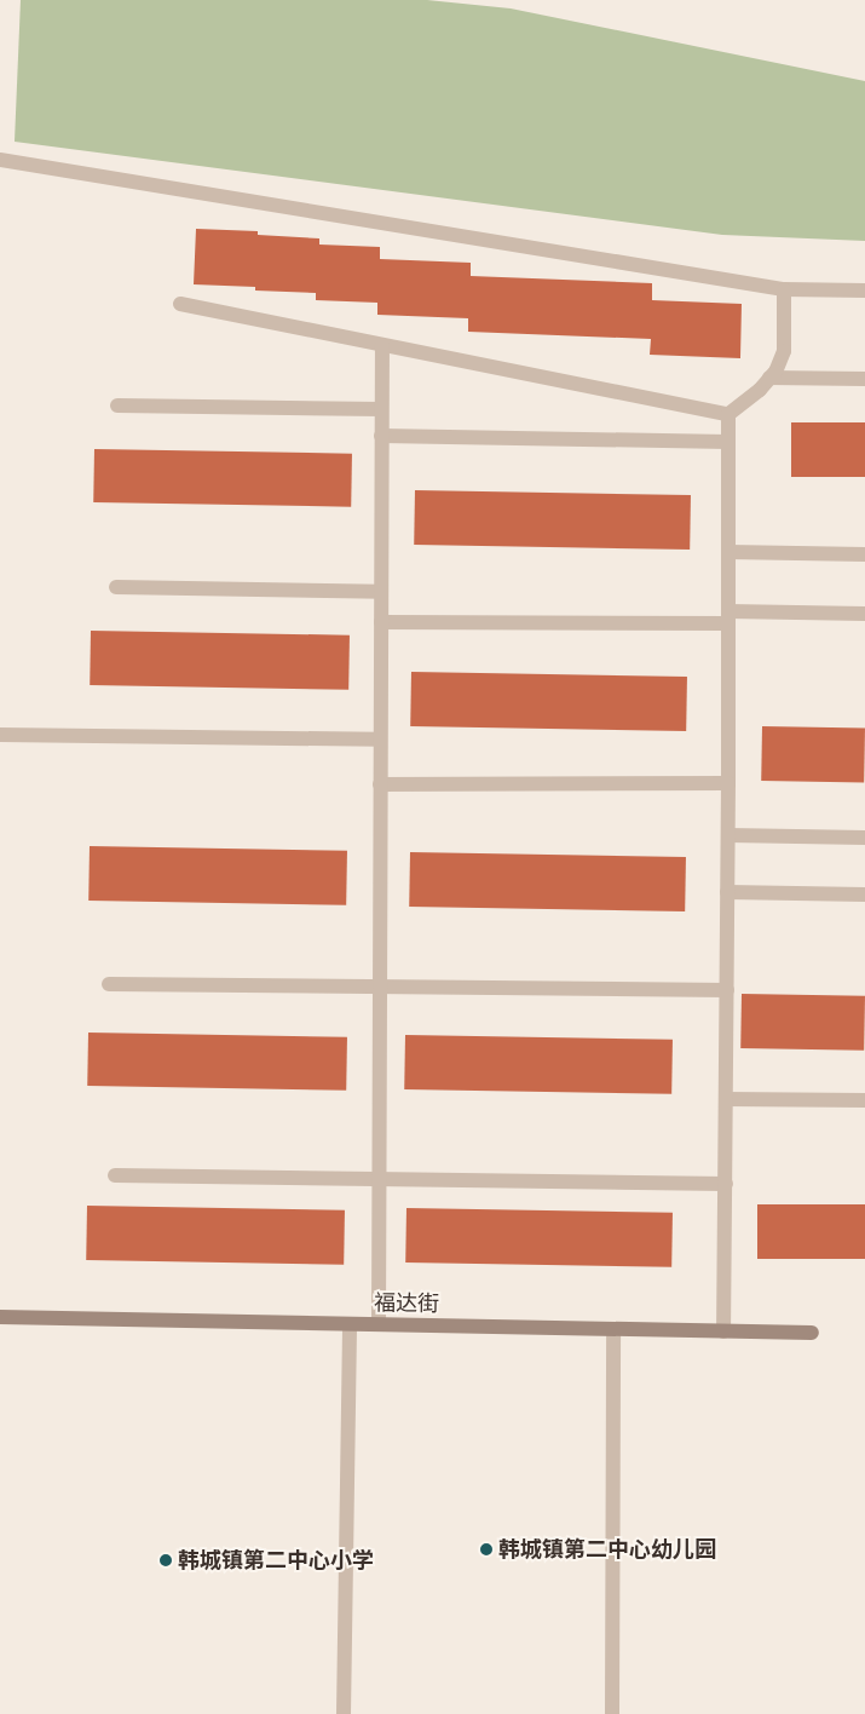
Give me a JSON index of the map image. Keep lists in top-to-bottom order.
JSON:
{
  "streets": {
    "street": ["福达街"]
  },
  "places": ["韩城镇第二中心幼儿园", "韩城镇第二中心小学"]
}
